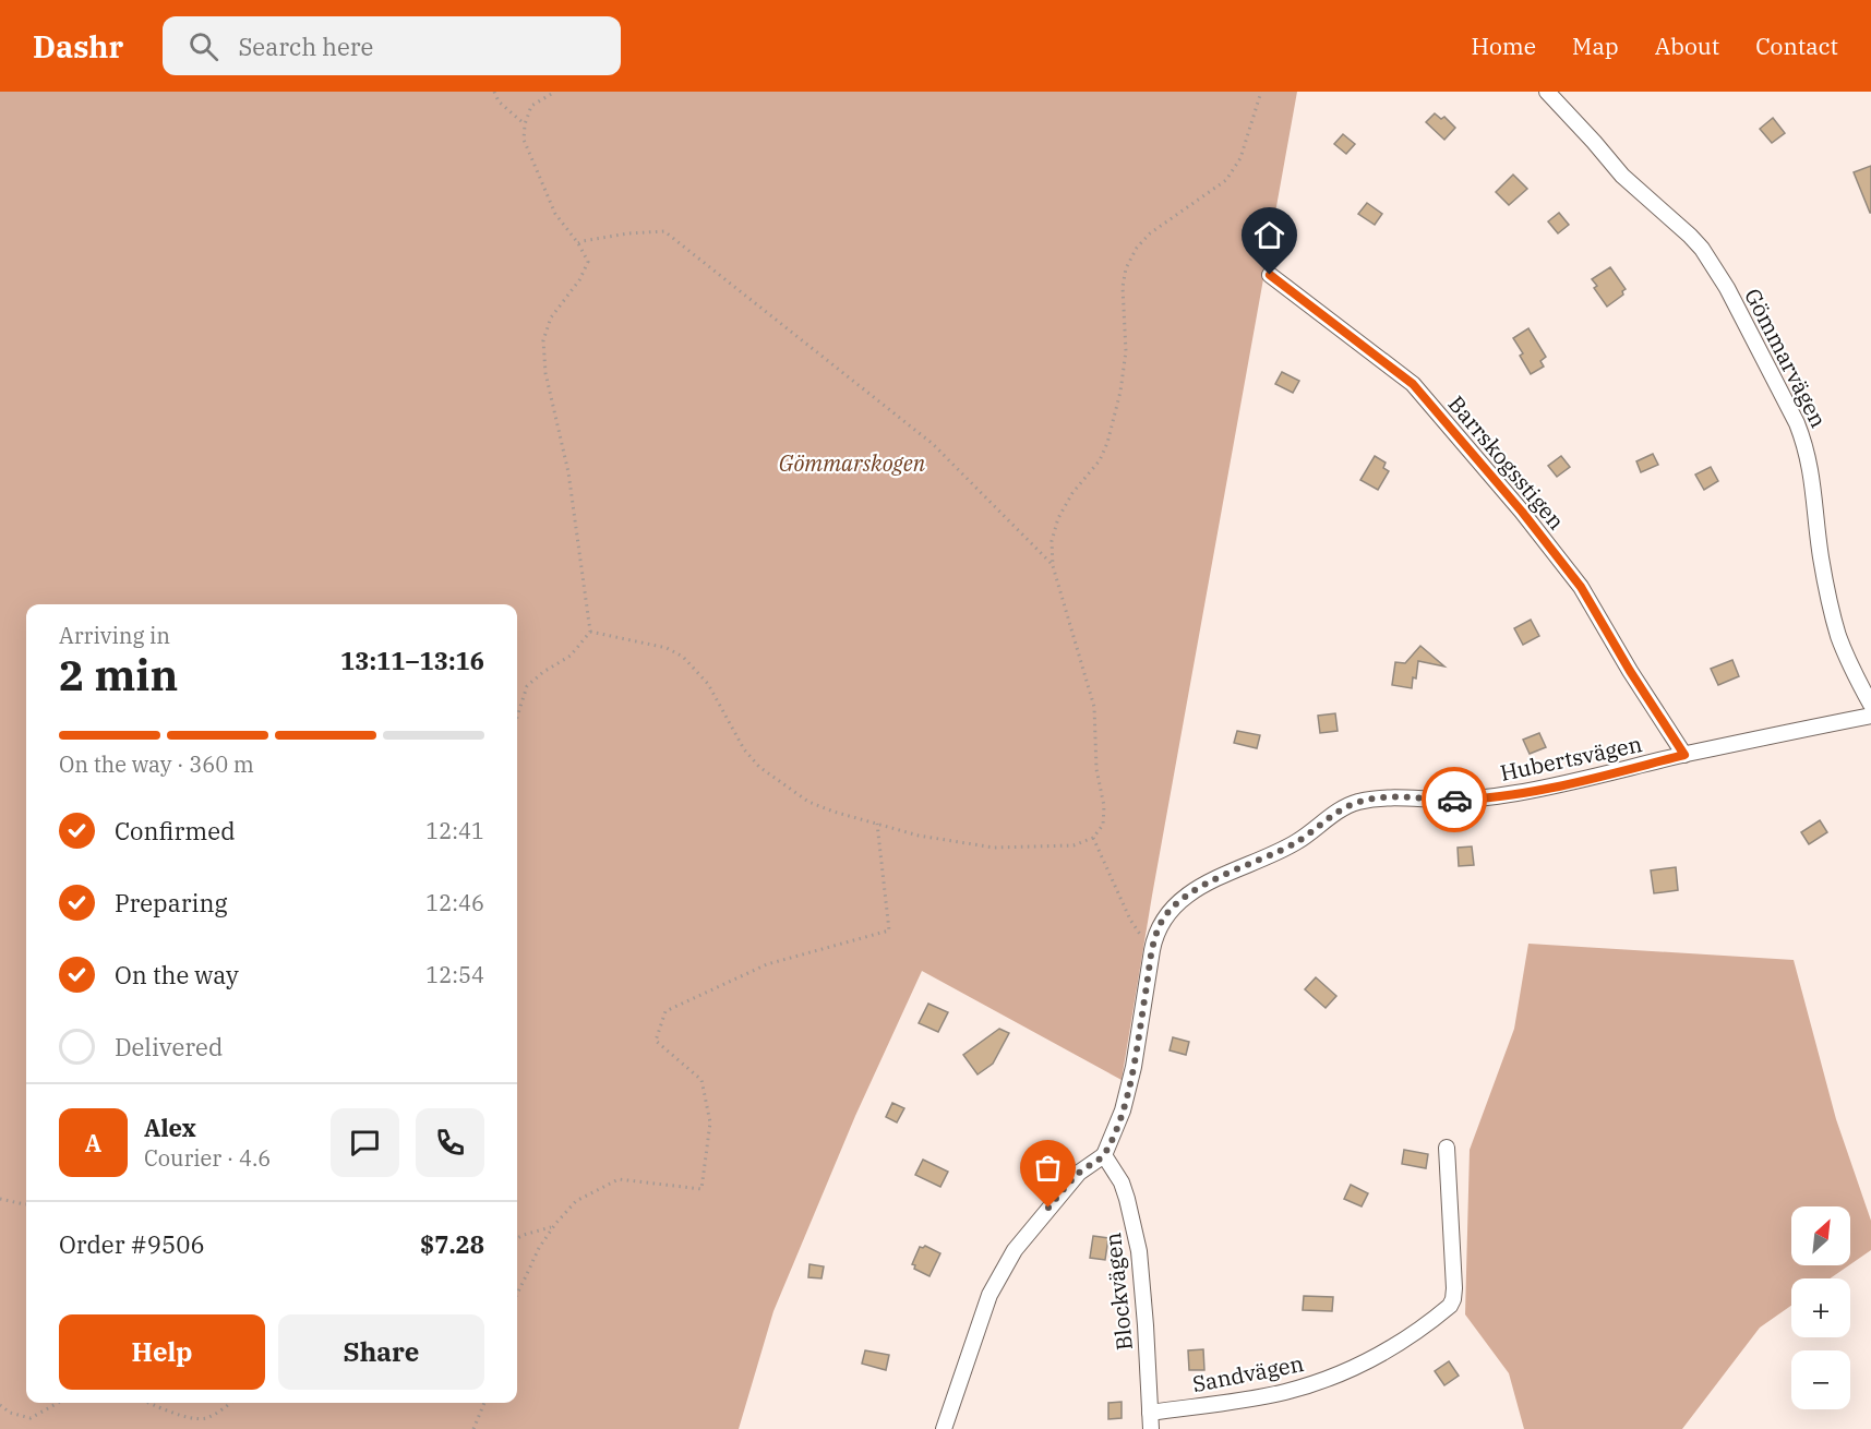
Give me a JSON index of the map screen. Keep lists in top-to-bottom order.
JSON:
{
  "streets": {
    "street": [
      "Gömmarvägen",
      "Barrskogsstigen",
      "Hubertsvägen",
      "Blockvägen",
      "Sandvägen"
    ]
  },
  "crossings": [
    ["Barrskogsstigen", "Hubertsvägen"],
    ["Hubertsvägen", "Blockvägen"],
    ["Blockvägen", "Sandvägen"]
  ],
  "parks": ["Gömmarskogen"],
  "north": "top right",
  "page": {
    "header": "Dashr",
    "search": "Search here",
    "nav": [
      "Home",
      "Map",
      "About",
      "Contact"
    ],
    "heading": ["2 min", "Arriving in", "13:11–13:16"],
    "panel": [
      "Alex",
      "Courier · 4.6",
      "Order #9506",
      "$7.28"
    ],
    "bar": "On the way · 360 m",
    "list": [
      ["Confirmed", "12:41"],
      ["Preparing", "12:46"],
      ["On the way", "12:54"],
      "Delivered"
    ],
    "round": "A",
    "map_buttons": ["+", "−"],
    "buttons": ["Help", "Share"]
  }
}
